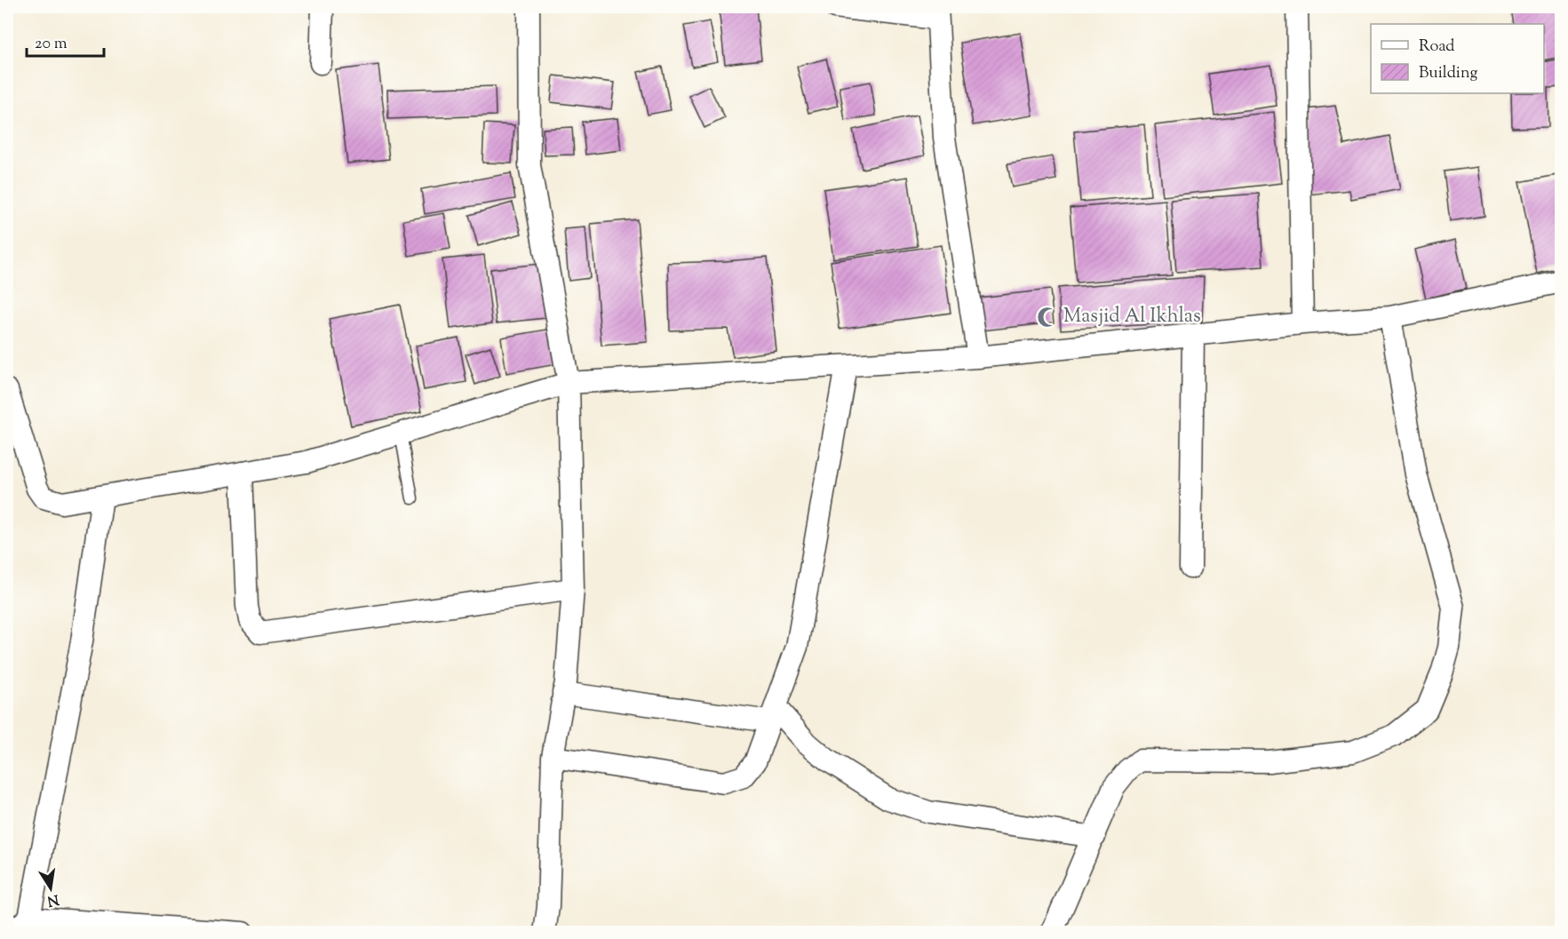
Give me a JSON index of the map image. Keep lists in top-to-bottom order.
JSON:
{
  "places": {
    "mosque": ["Masjid Al Ikhlas"]
  },
  "legend": ["Road", "Building"],
  "scale_bar": "20 m",
  "north": "bottom"
}
